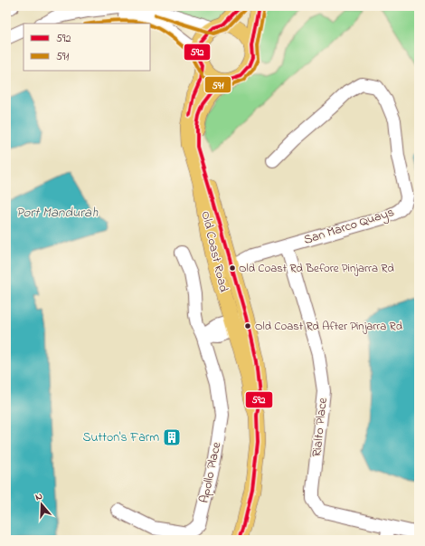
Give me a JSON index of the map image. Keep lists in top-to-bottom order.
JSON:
{
  "streets": {
    "main road": ["Old Coast Road"],
    "street": ["San Marco Quays", "Rialto Place", "Apollo Place"]
  },
  "crossings": [
    ["San Marco Quays", "Old Coast Road"],
    ["San Marco Quays", "Rialto Place"]
  ],
  "water": ["Port Mandurah"],
  "places": {
    "other": ["Old Coast Rd Before Pinjarra Rd", "Old Coast Rd After Pinjarra Rd"],
    "building": ["Sutton's Farm"]
  },
  "lines": ["transit line 592", "transit line 591"],
  "legend": ["592", "591"],
  "north": "top"
}
